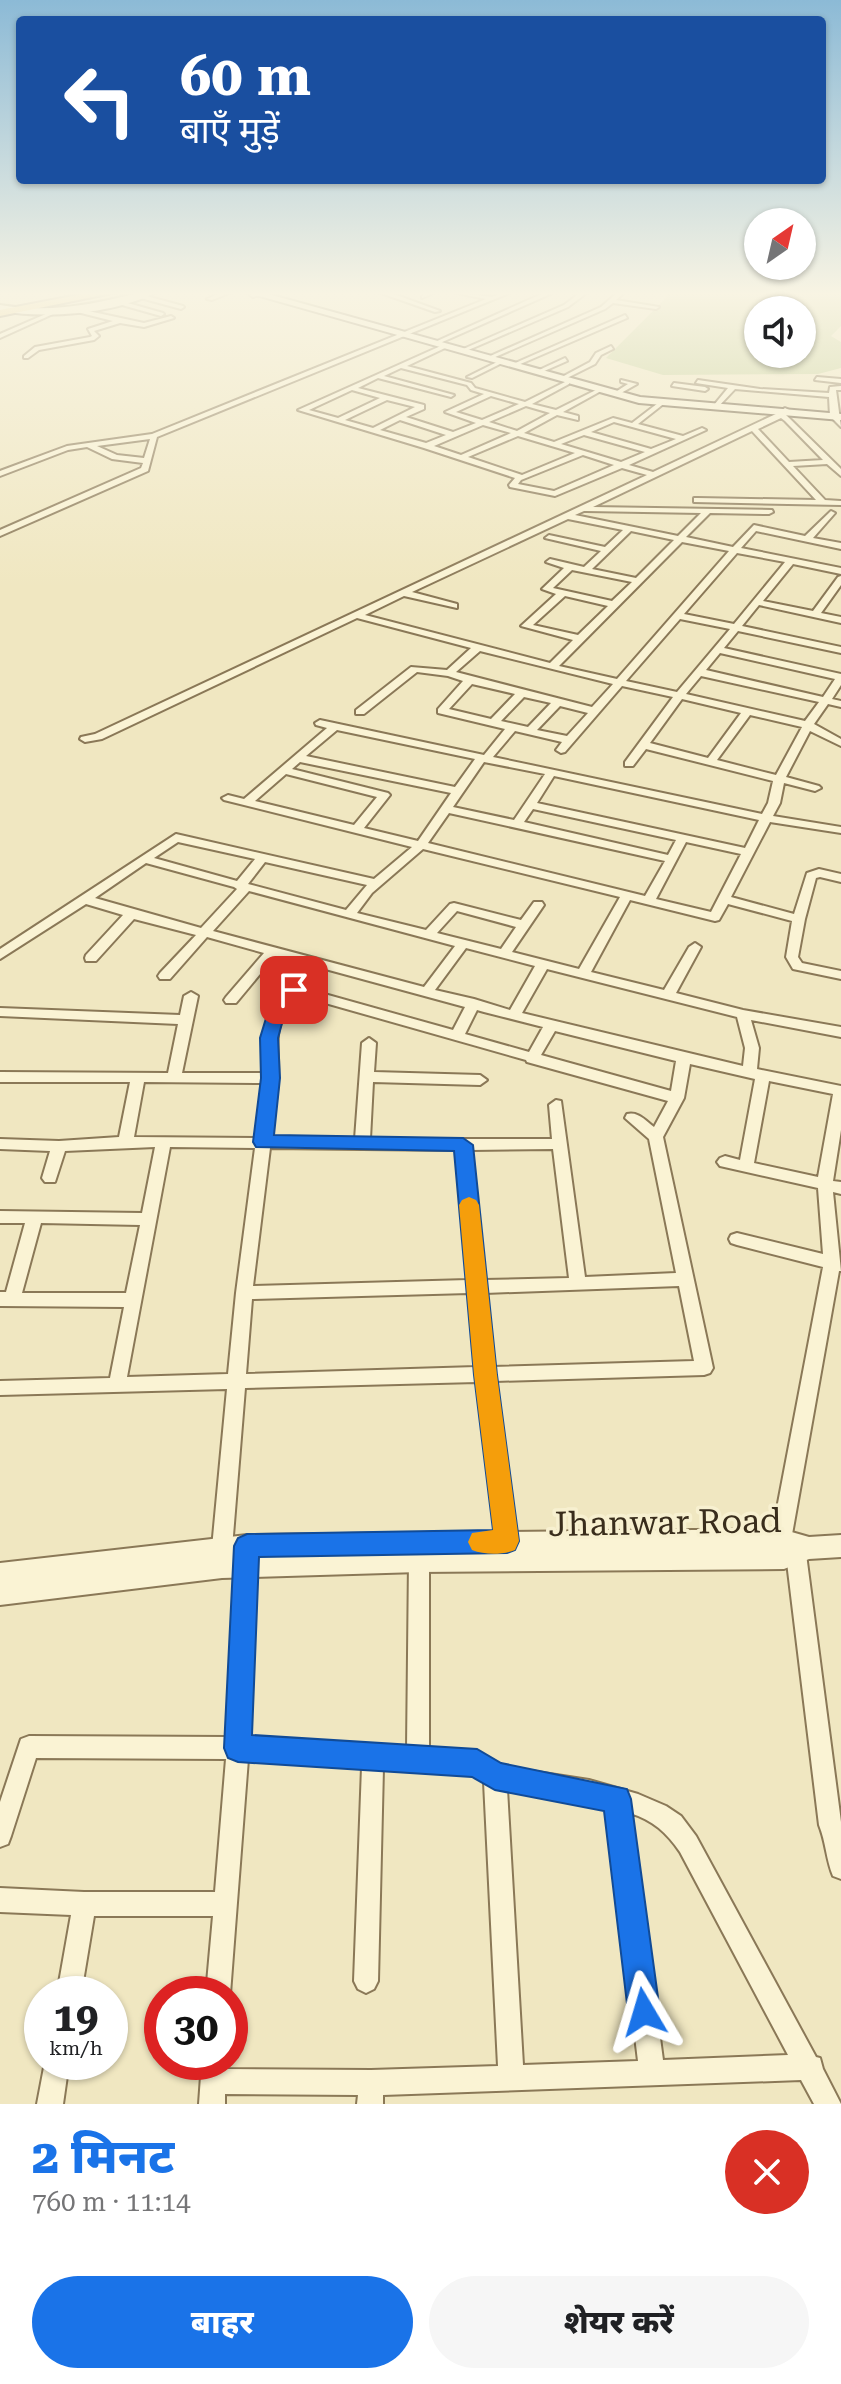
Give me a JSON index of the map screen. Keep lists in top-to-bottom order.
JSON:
{
  "streets": {
    "street": ["Jhanwar Road"]
  },
  "north": "top right",
  "page": {
    "turn": ["60 m", "बाएँ मुड़ें"],
    "speed": "19 km/h",
    "limit": "30",
    "heading": ["2 मिनट", "760 m · 11:14"],
    "buttons": ["बाहर", "शेयर करें"]
  }
}
